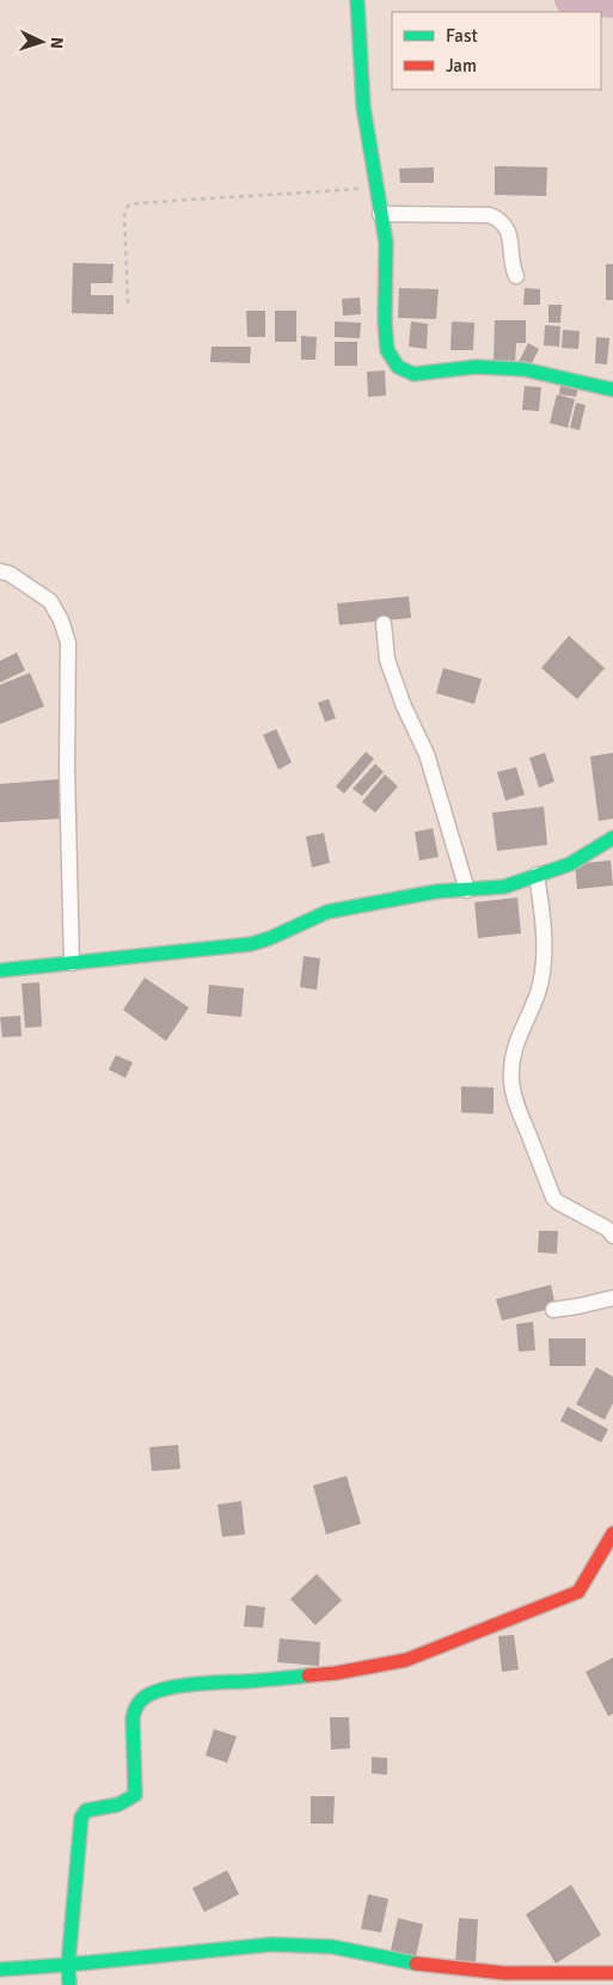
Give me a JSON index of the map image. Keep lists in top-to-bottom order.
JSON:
{
  "legend": ["Fast", "Jam"],
  "north": "right"
}
